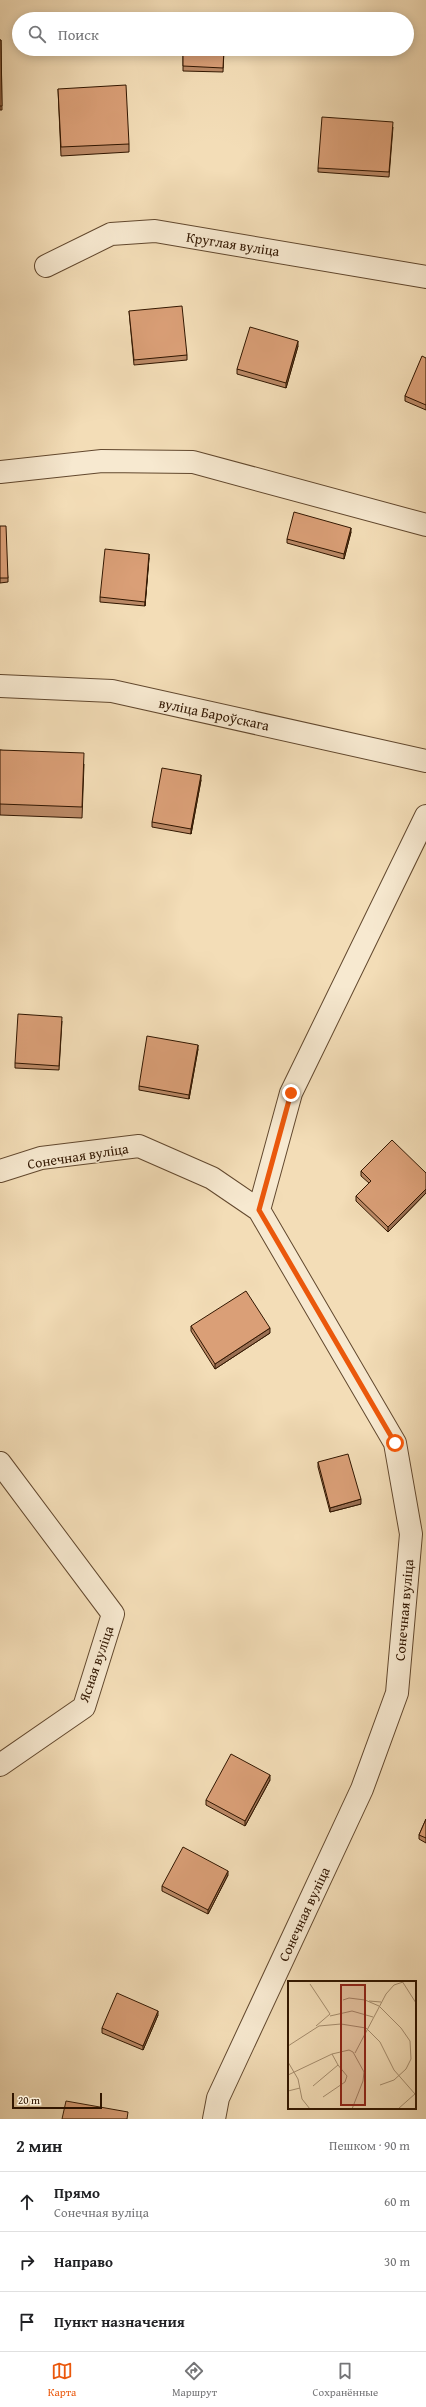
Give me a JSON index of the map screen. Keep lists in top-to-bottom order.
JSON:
{
  "streets": {
    "street": [
      "Круглая вуліца",
      "вуліца Бароўскага",
      "Сонечная вуліца",
      "Ясная вуліца"
    ]
  },
  "scale_bar": "20 m",
  "page": {
    "search": "Поиск",
    "scale": "20 m",
    "heading": ["2 мин", "Пешком · 90 m"],
    "list": [
      ["Прямо", "Сонечная вуліца", "60 m"],
      ["Направо", "30 m"],
      "Пункт назначения"
    ],
    "nav": ["Карта", "Маршрут", "Сохранённые"]
  }
}
